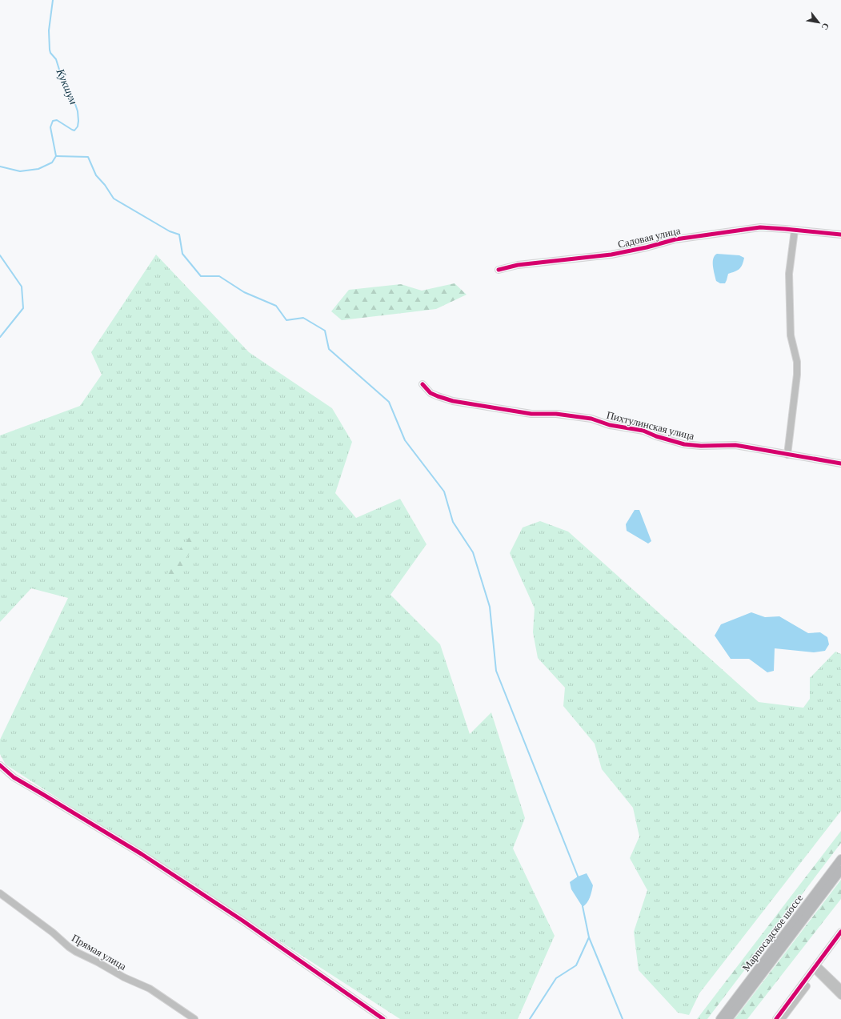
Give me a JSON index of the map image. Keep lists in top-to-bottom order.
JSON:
{
  "streets": {
    "main road": ["Марпосадское шоссе"],
    "street": ["Садовая улица", "Пихтулинская улица", "Прямая улица"]
  },
  "water": ["Кукшум"],
  "north": "bottom right"
}
